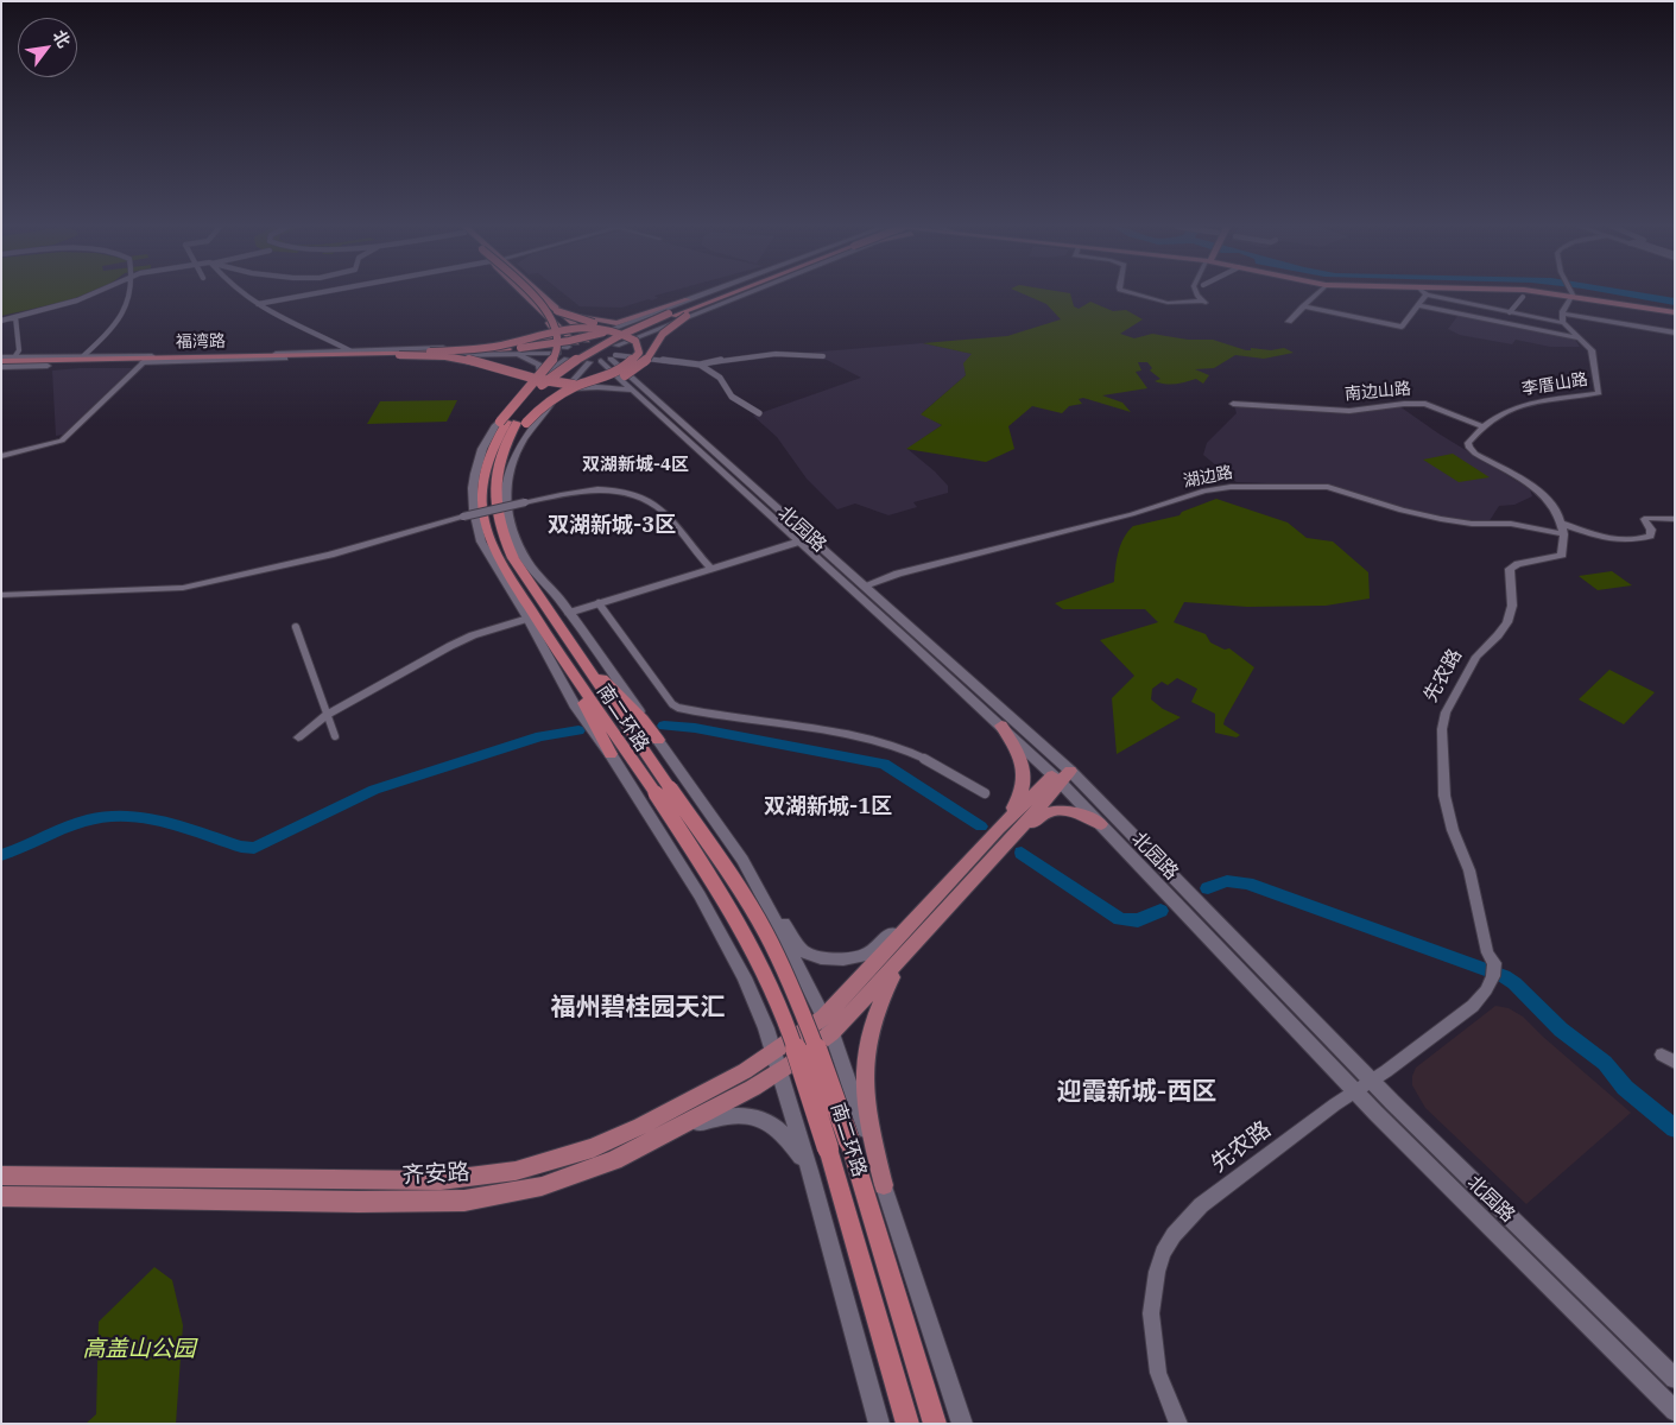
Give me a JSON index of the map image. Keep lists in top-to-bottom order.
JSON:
{
  "streets": {
    "highway": ["福湾路", "南二环路"],
    "main road": ["北园路", "齐安路"],
    "street": [
      "李厝山路",
      "南边山路",
      "湖边路",
      "先农路"
    ]
  },
  "crossings": [
    ["李厝山路", "南边山路"],
    ["湖边路", "北园路"],
    ["湖边路", "先农路"],
    ["北园路", "先农路"]
  ],
  "districts": [
    "双湖新城-4区",
    "双湖新城-3区",
    "双湖新城-1区",
    "福州碧桂园天汇",
    "迎霞新城-西区"
  ],
  "parks": ["高盖山公园"],
  "north": "top right"
}
